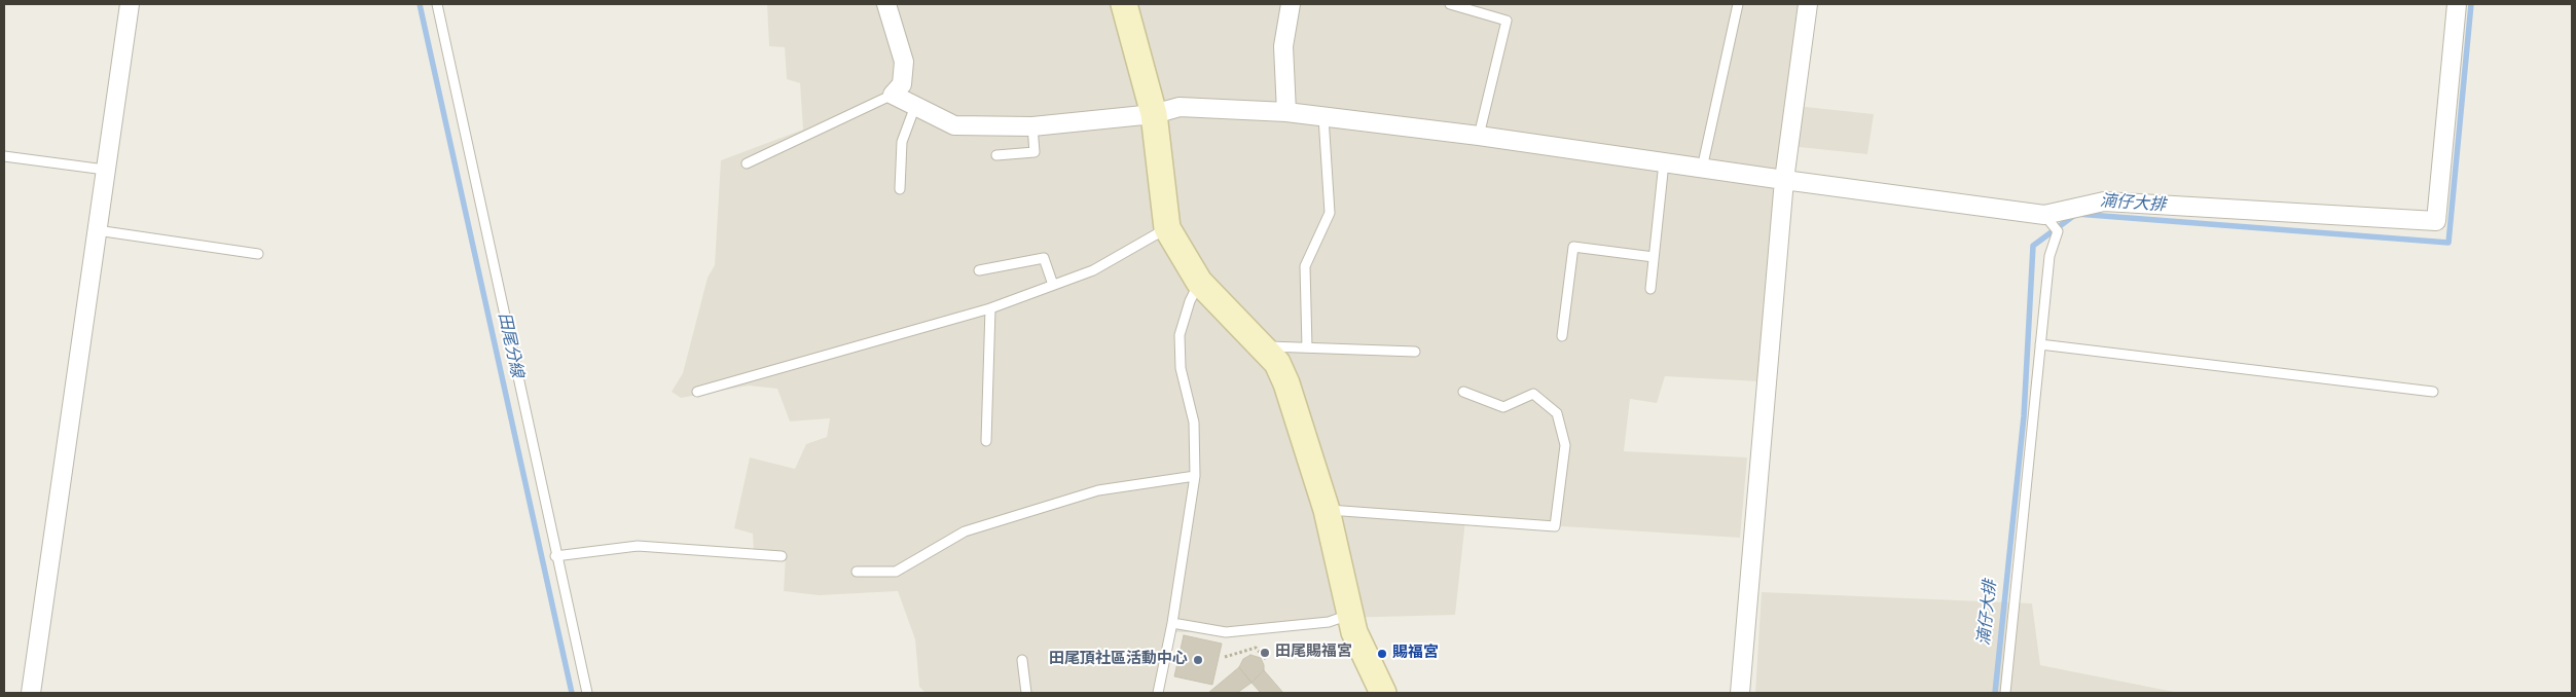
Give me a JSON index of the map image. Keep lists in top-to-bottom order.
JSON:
{
  "water": ["湳仔大排", "田尾分線"],
  "places": ["田尾賜福宮", "賜福宮", "田尾頂社區活動中心"]
}
